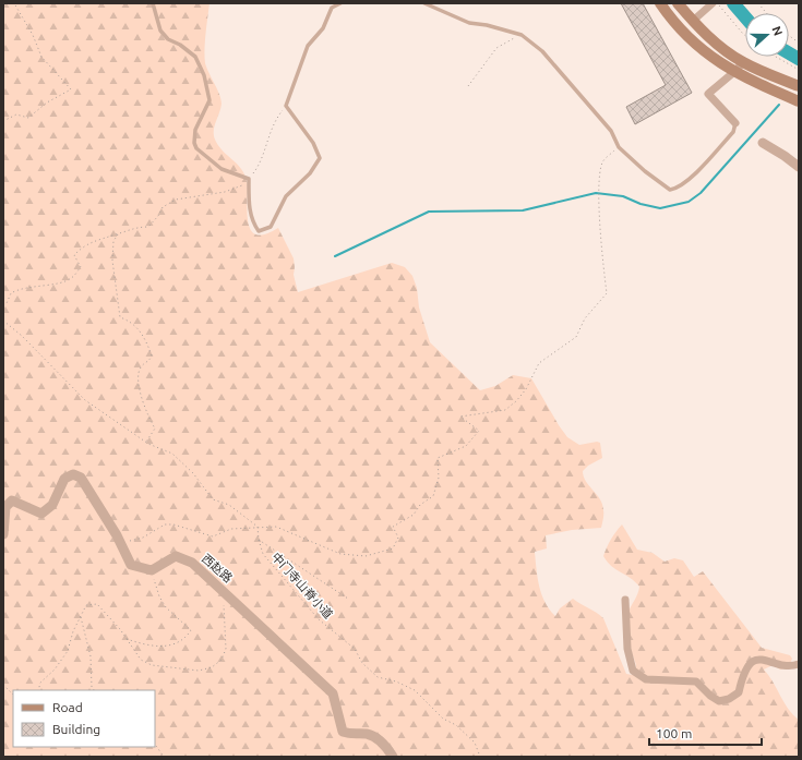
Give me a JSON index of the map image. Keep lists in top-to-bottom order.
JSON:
{
  "streets": {
    "street": ["西赵路"],
    "path": ["中门寺山脊小道"]
  },
  "legend": ["Road", "Building"],
  "scale_bar": "100 m",
  "north": "right"
}
